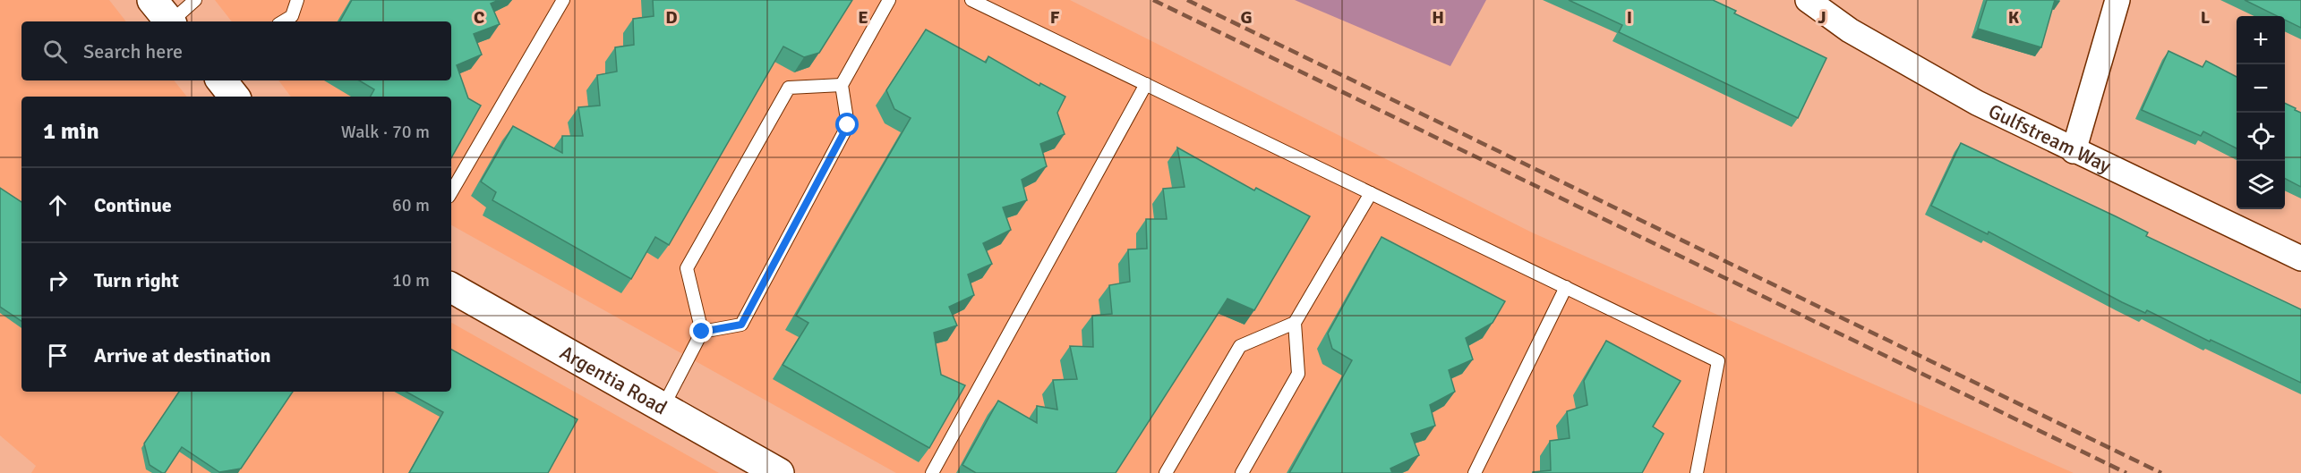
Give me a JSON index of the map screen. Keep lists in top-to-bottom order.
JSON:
{
  "streets": {
    "street": ["Gulfstream Way", "Argentia Road"]
  },
  "page": {
    "map_buttons": ["+", "−"],
    "search": "Search here",
    "heading": ["1 min", "Walk · 70 m"],
    "list": [
      ["Continue", "60 m"],
      ["Turn right", "10 m"],
      "Arrive at destination"
    ]
  },
  "grid": {
    "columns": [
      "C",
      "D",
      "E",
      "F",
      "G",
      "H",
      "I",
      "J",
      "K",
      "L"
    ]
  }
}
